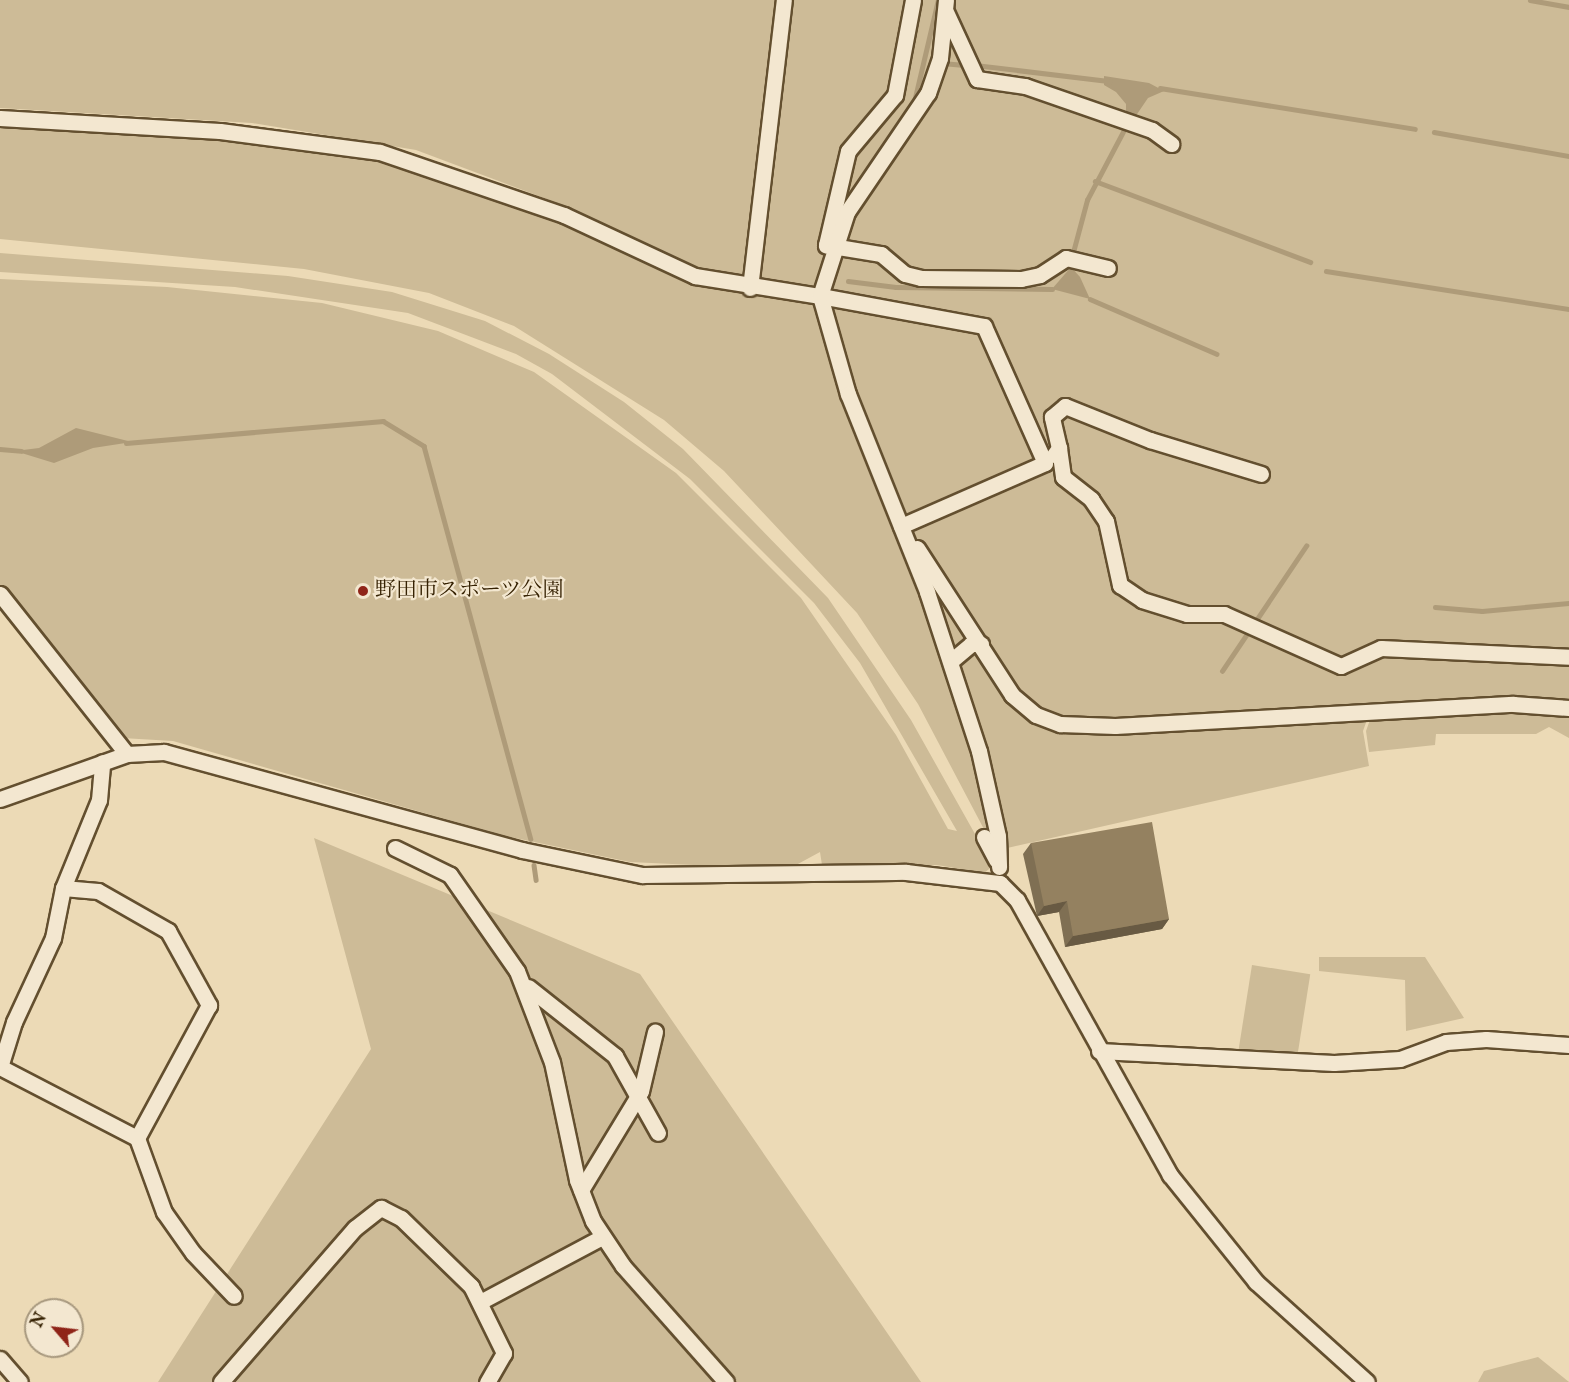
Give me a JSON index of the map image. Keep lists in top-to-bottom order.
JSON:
{
  "places": ["野田市スポーツ公園"],
  "north": "top left"
}
